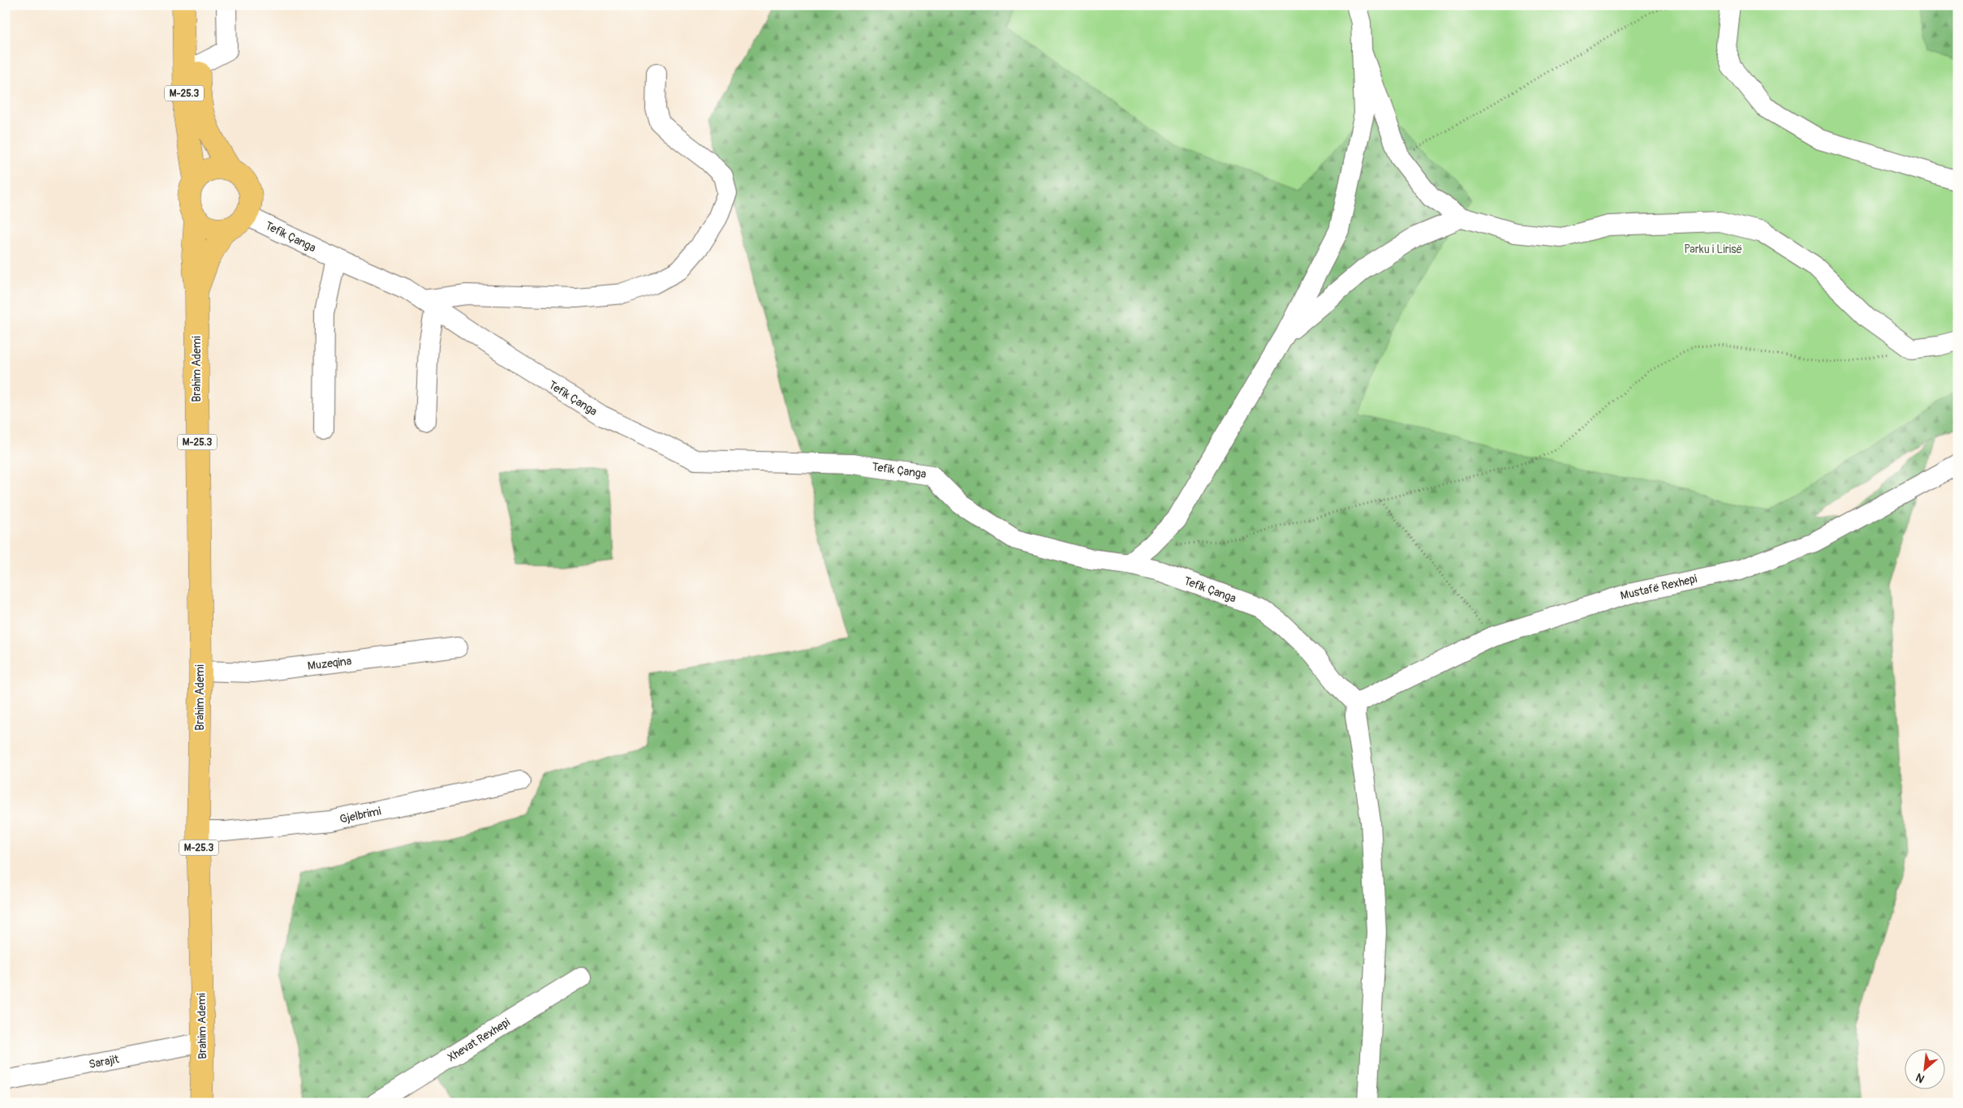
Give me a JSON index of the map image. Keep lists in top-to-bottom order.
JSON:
{
  "streets": {
    "main road": ["M-25.3", "Brahim Ademi"],
    "street": [
      "Tefik Çanga",
      "Mustafë Rexhepi",
      "Muzeqina",
      "Gjelbrimi",
      "Xhevat Rexhepi",
      "Sarajit"
    ]
  },
  "crossings": [
    ["M-25.3", "Tefik Çanga"],
    ["M-25.3", "Brahim Ademi"],
    ["Tefik Çanga", "Brahim Ademi"],
    ["Tefik Çanga", "Mustafë Rexhepi"],
    ["Brahim Ademi", "Muzeqina"],
    ["Brahim Ademi", "Gjelbrimi"],
    ["Brahim Ademi", "Sarajit"]
  ],
  "parks": ["Parku i Lirisë"],
  "north": "bottom left"
}
